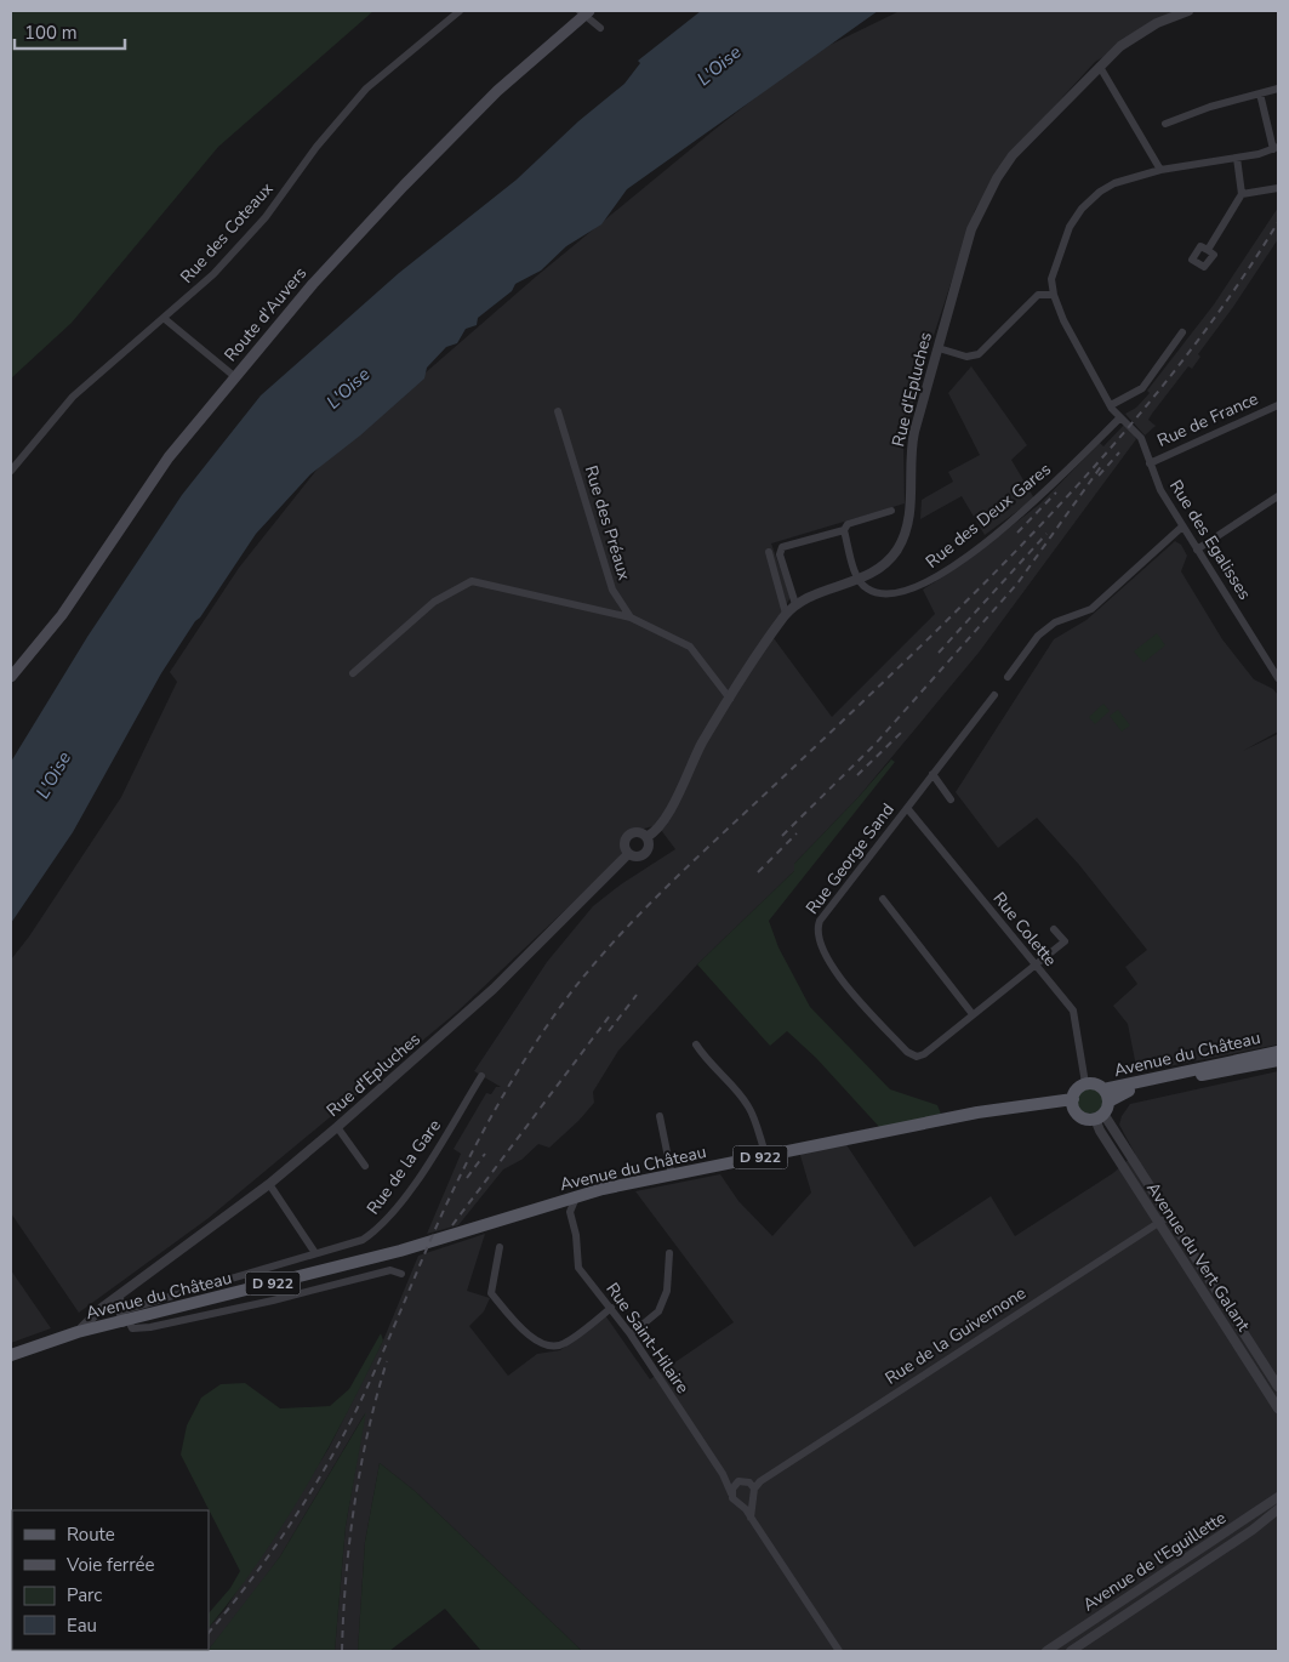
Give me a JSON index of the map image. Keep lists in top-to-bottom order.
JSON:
{
  "streets": {
    "main road": ["Route d'Auvers", "Avenue du Château", "D 922"],
    "street": [
      "Rue des Coteaux",
      "Rue d'Epluches",
      "Rue de France",
      "Rue des Deux Gares",
      "Rue des Préaux",
      "Rue des Egalisses",
      "Rue George Sand",
      "Rue Colette",
      "Rue de la Gare",
      "Avenue du Vert Galant",
      "Rue de la Guivernone",
      "Rue Saint-Hilaire",
      "Avenue de l'Eguillette"
    ]
  },
  "crossings": [
    ["Rue d'Epluches", "Rue des Deux Gares"],
    ["Rue d'Epluches", "Avenue du Château"],
    ["Rue d'Epluches", "D 922"],
    ["Rue de France", "Rue des Egalisses"],
    ["Rue des Deux Gares", "Rue des Egalisses"],
    ["Rue George Sand", "Rue Colette"],
    ["Rue Colette", "Avenue du Château"],
    ["Rue Colette", "Avenue du Vert Galant"],
    ["Avenue du Château", "D 922"],
    ["Avenue du Château", "Rue de la Gare"],
    ["Avenue du Château", "Avenue du Vert Galant"],
    ["Avenue du Vert Galant", "Rue de la Guivernone"],
    ["Rue de la Guivernone", "Rue Saint-Hilaire"]
  ],
  "water": ["L'Oise"],
  "legend": [
    "Route",
    "Voie ferrée",
    "Parc",
    "Eau"
  ],
  "scale_bar": "100 m"
}
